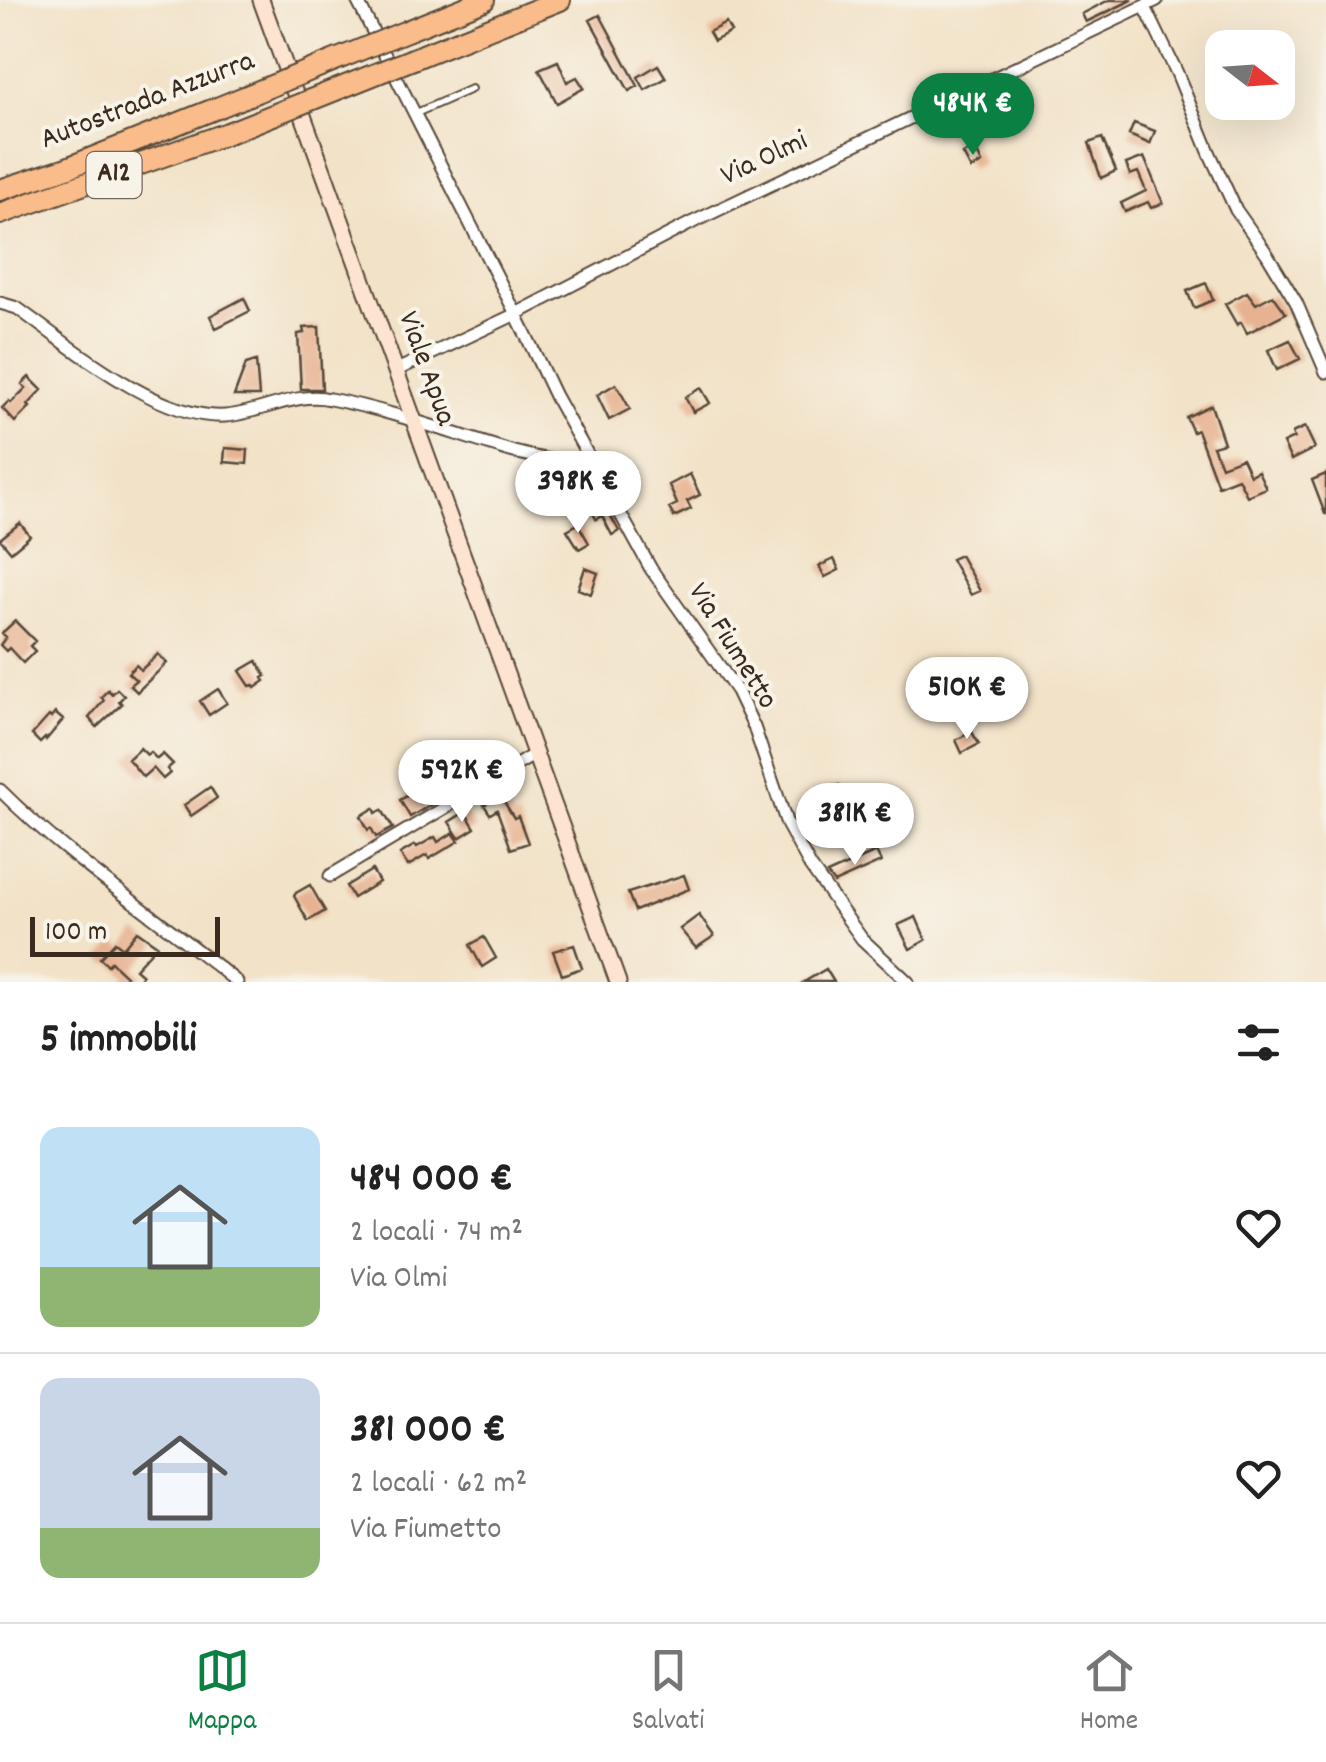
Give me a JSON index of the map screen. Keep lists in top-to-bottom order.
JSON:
{
  "streets": {
    "highway": ["Autostrada Azzurra", "A12"],
    "street": ["Via Olmi", "Viale Apua", "Via Fiumetto"]
  },
  "crossings": [
    ["Via Olmi", "Viale Apua"],
    ["Via Olmi", "Via Fiumetto"]
  ],
  "scale_bar": "100 m",
  "north": "right",
  "page": {
    "price": [
      "484K €",
      "398K €",
      "510K €",
      "592K €",
      "381K €"
    ],
    "scale": "100 m",
    "heading": "5 immobili",
    "list": [
      {
        "name": "484 000 €",
        "note": "2 locali · 74 m² · Via Olmi"
      },
      {
        "name": "381 000 €",
        "note": "2 locali · 62 m² · Via Fiumetto"
      }
    ],
    "tabs": ["Mappa", "Salvati", "Home"]
  }
}
